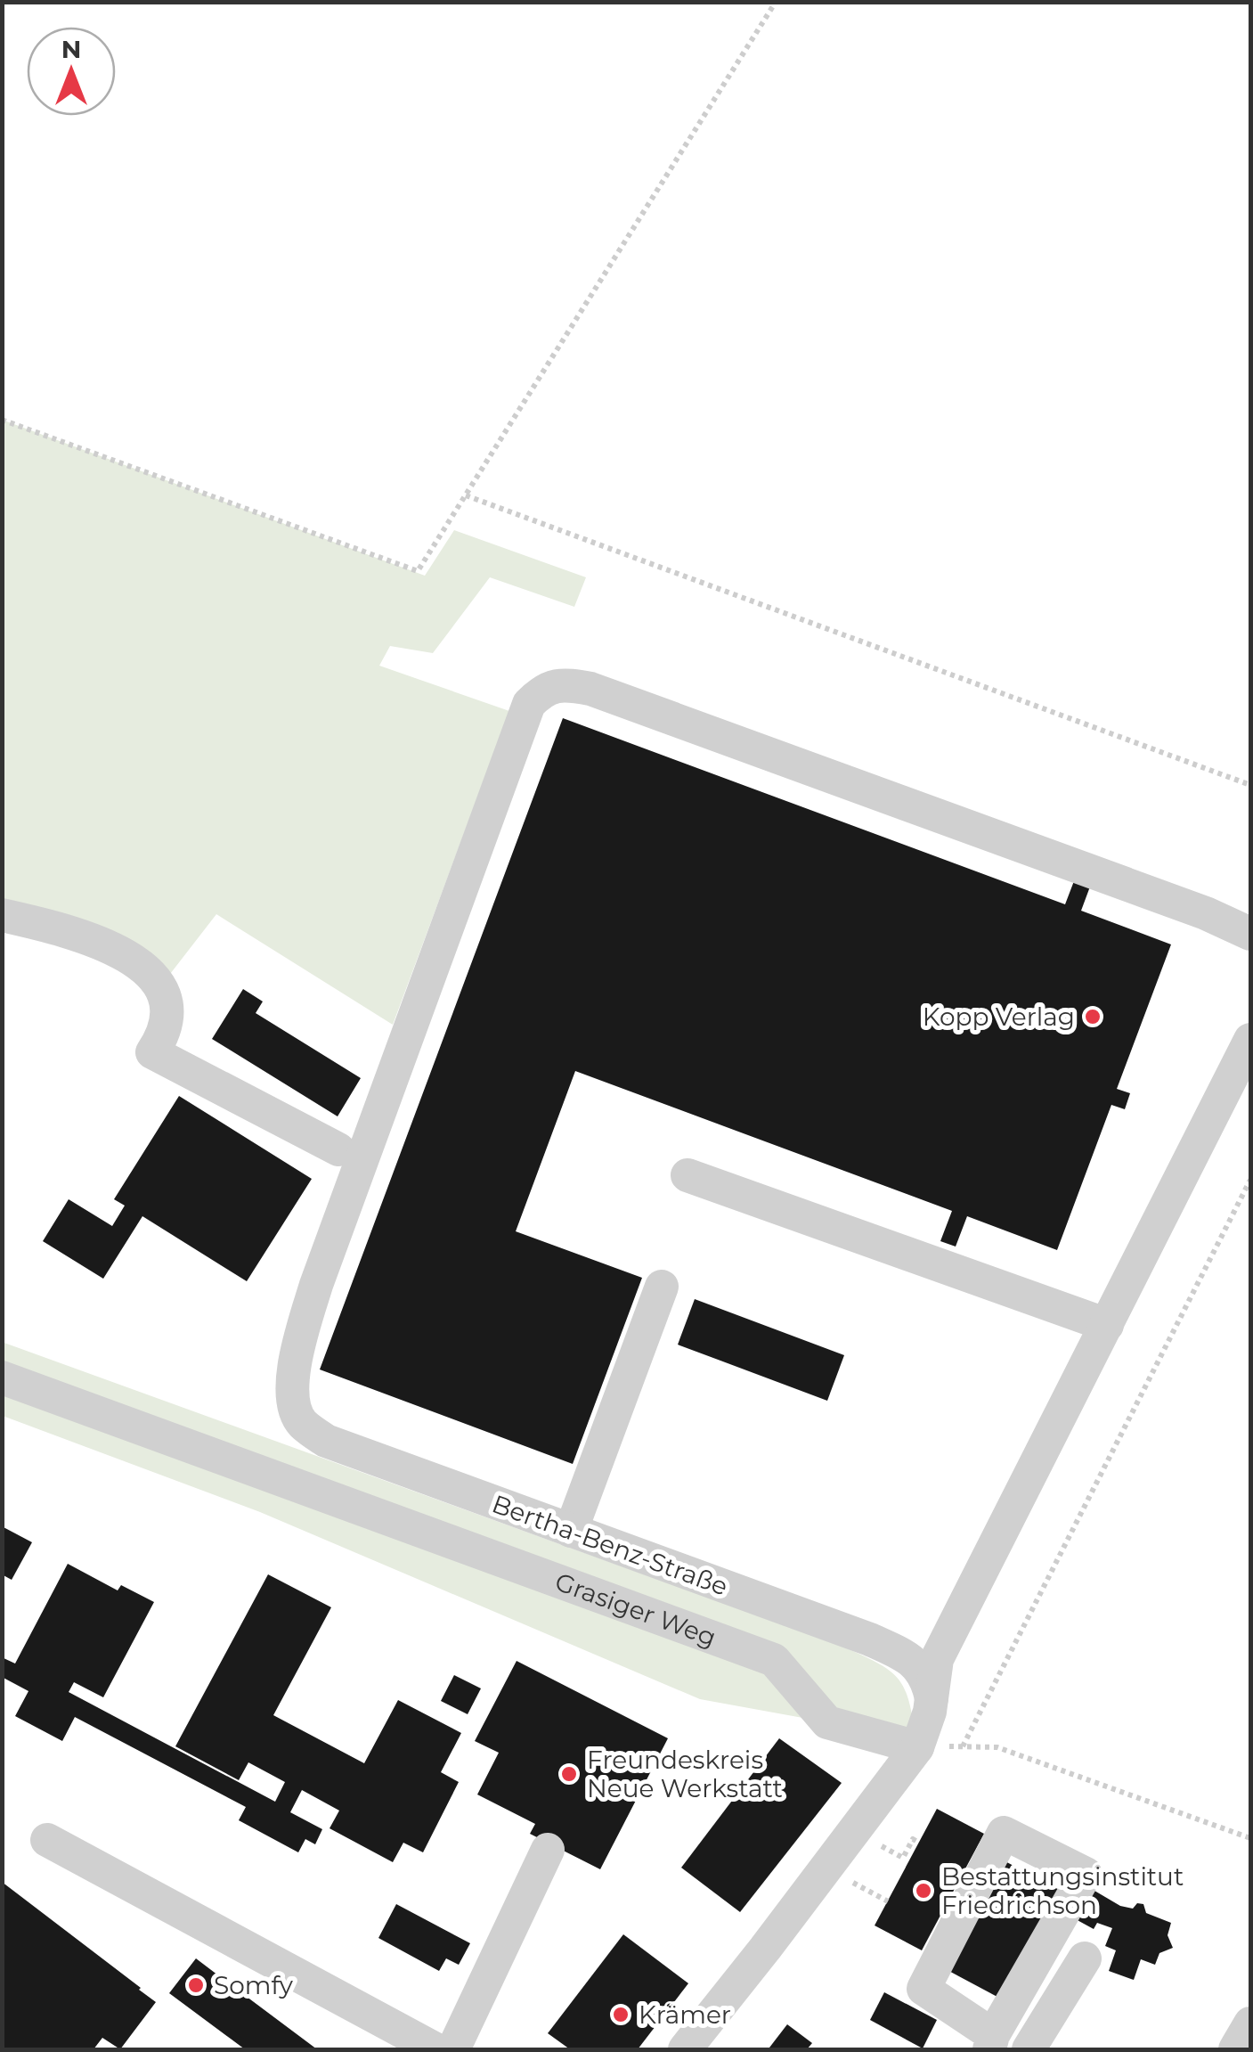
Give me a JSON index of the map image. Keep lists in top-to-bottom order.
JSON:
{
  "streets": {
    "street": ["Bertha-Benz-Straße", "Grasiger Weg"]
  },
  "places": [
    "Kopp Verlag",
    "Freundeskreis Neue Werkstatt",
    "Bestattungsinstitut Friedrichson",
    "Somfy",
    "Krämer"
  ],
  "north": "top"
}
